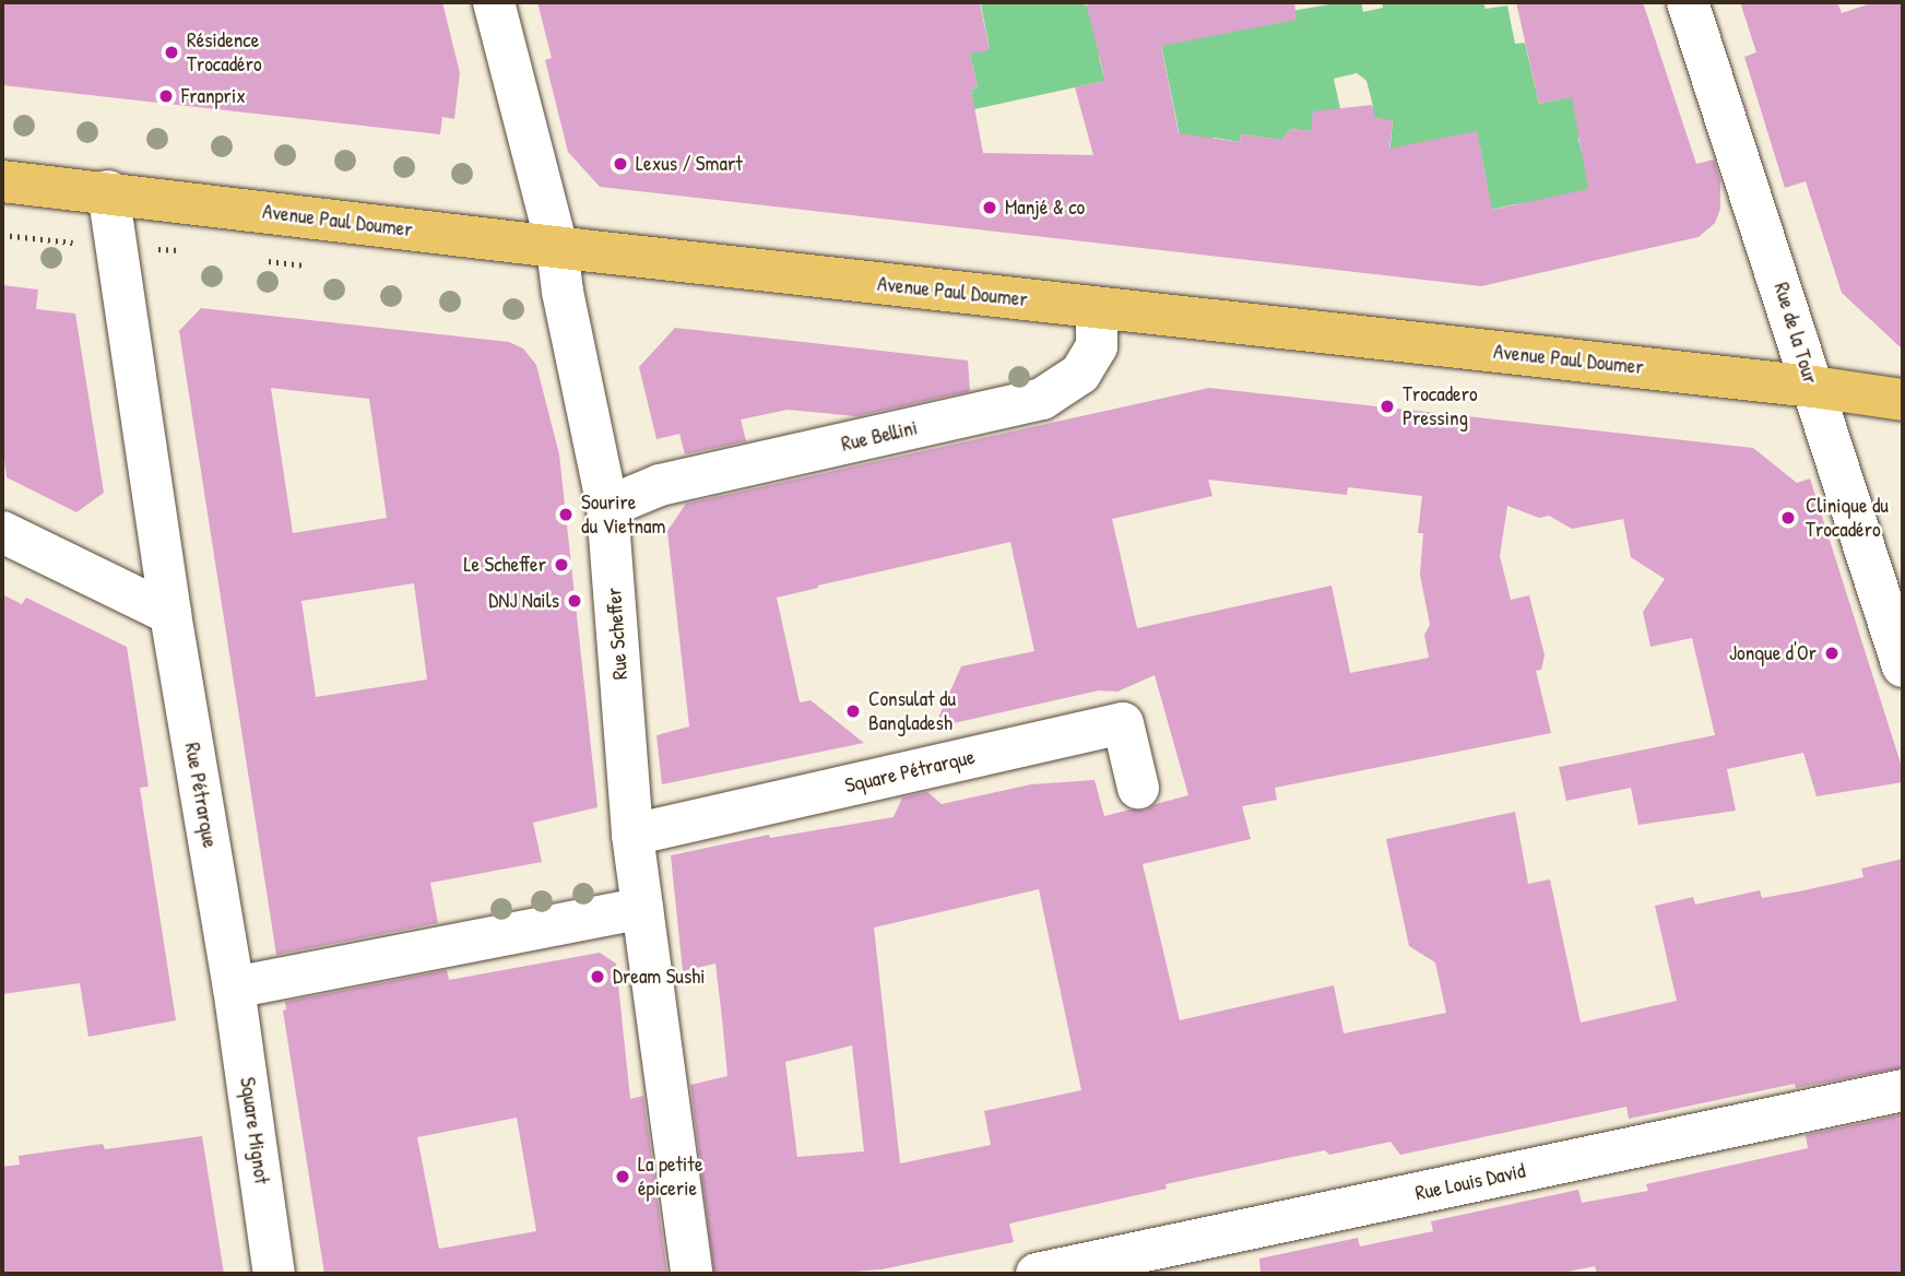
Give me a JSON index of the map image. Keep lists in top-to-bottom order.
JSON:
{
  "streets": {
    "main road": ["Avenue Paul Doumer"],
    "street": [
      "Rue de la Tour",
      "Rue Bellini",
      "Rue Scheffer",
      "Square Pétrarque",
      "Rue Pétrarque",
      "Square Mignot",
      "Rue Louis David"
    ]
  },
  "crossings": [
    ["Avenue Paul Doumer", "Rue de la Tour"],
    ["Avenue Paul Doumer", "Rue Bellini"],
    ["Avenue Paul Doumer", "Rue Scheffer"],
    ["Avenue Paul Doumer", "Rue Pétrarque"],
    ["Rue Bellini", "Rue Scheffer"],
    ["Rue Scheffer", "Square Pétrarque"],
    ["Rue Pétrarque", "Square Mignot"]
  ],
  "places": [
    "Résidence Trocadéro",
    "Franprix",
    "Lexus / Smart",
    "Manjé & co",
    "Trocadero Pressing",
    "Sourire du Vietnam",
    "Clinique du Trocadéro",
    "Le Scheffer",
    "DNJ Nails",
    "Jonque d'Or",
    "Consulat du Bangladesh",
    "Dream Sushi",
    "La petite épicerie"
  ]
}
